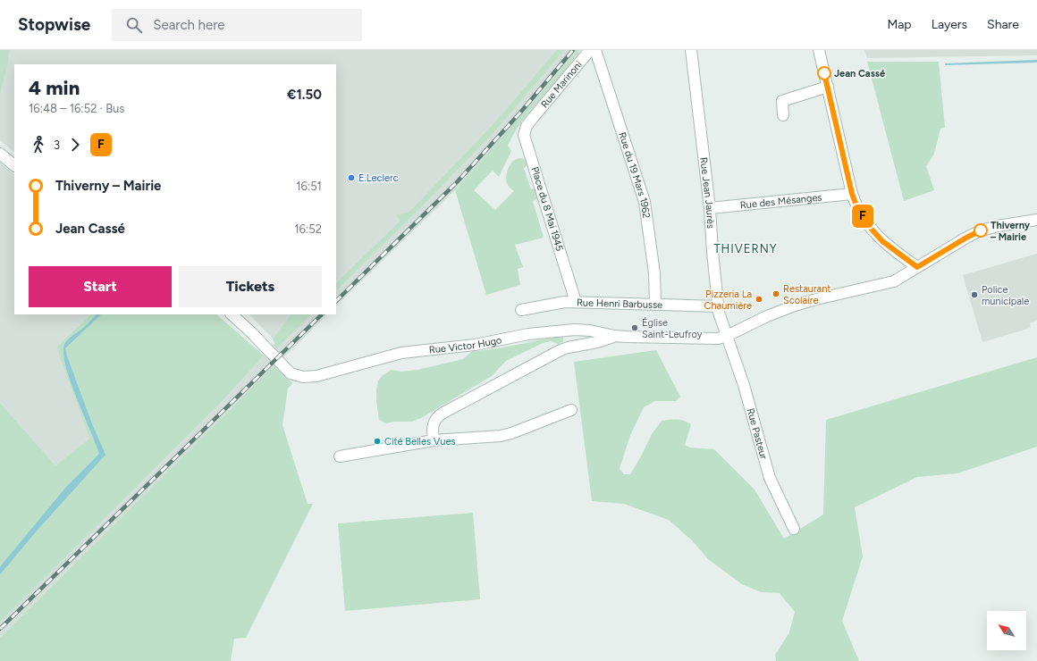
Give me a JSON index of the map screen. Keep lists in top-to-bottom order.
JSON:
{
  "streets": {
    "street": [
      "Rue Marinoni",
      "Rue du 19 Mars 1962",
      "Rue Jean Jaurès",
      "Rue des Mésanges",
      "Place du 8 Mai 1945",
      "Rue Henri Barbusse",
      "Rue Victor Hugo",
      "Rue Pasteur"
    ]
  },
  "crossings": [
    ["Rue Marinoni", "Place du 8 Mai 1945"],
    ["Rue du 19 Mars 1962", "Rue Henri Barbusse"],
    ["Rue Jean Jaurès", "Rue des Mésanges"],
    ["Rue Jean Jaurès", "Rue Henri Barbusse"],
    ["Rue Jean Jaurès", "Rue Victor Hugo"],
    ["Rue Jean Jaurès", "Rue Pasteur"],
    ["Place du 8 Mai 1945", "Rue Henri Barbusse"],
    ["Rue Victor Hugo", "Rue Pasteur"]
  ],
  "districts": ["THIVERNY"],
  "places": [
    "Jean Cassé",
    "E.Leclerc",
    "Thiverny – Mairie",
    "Restaurant Scolaire",
    "Police municipale",
    "Pizzeria La Chaumière",
    "Église Saint-Leufroy",
    "Cité Belles Vues"
  ],
  "lines": ["bus line F"],
  "north": "top left",
  "page": {
    "header": "Stopwise",
    "search": "Search here",
    "nav": ["Map", "Layers", "Share"],
    "on_map": "F",
    "heading": ["4 min", "16:48 – 16:52 · Bus", "€1.50"],
    "legs": ["3", "F"],
    "list": [
      {
        "name": "Thiverny – Mairie",
        "value": "16:51"
      },
      {
        "name": "Jean Cassé",
        "value": "16:52"
      }
    ],
    "buttons": ["Start", "Tickets"]
  }
}
